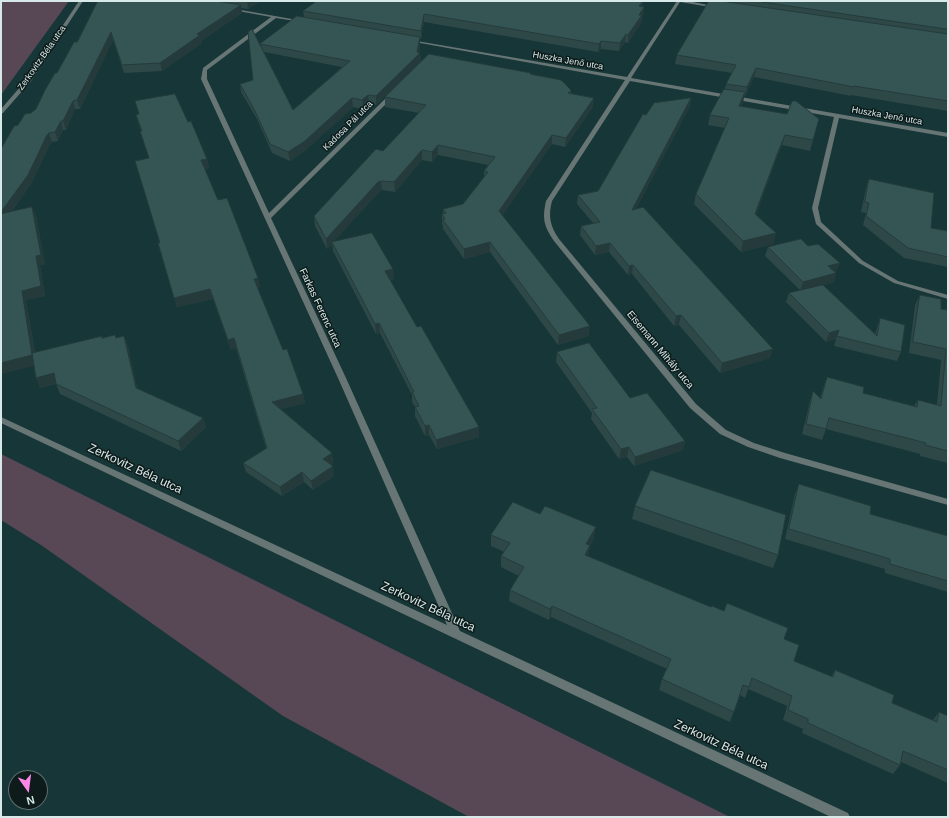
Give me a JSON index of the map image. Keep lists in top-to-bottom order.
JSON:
{
  "streets": {
    "street": [
      "Zerkovitz Béla utca",
      "Huszka Jenő utca",
      "Kadosa Pál utca",
      "Farkas Ferenc utca",
      "Eisemann Mihály utca"
    ]
  },
  "crossings": [
    ["Zerkovitz Béla utca", "Farkas Ferenc utca"],
    ["Huszka Jenő utca", "Eisemann Mihály utca"],
    ["Kadosa Pál utca", "Farkas Ferenc utca"]
  ],
  "north": "bottom"
}
